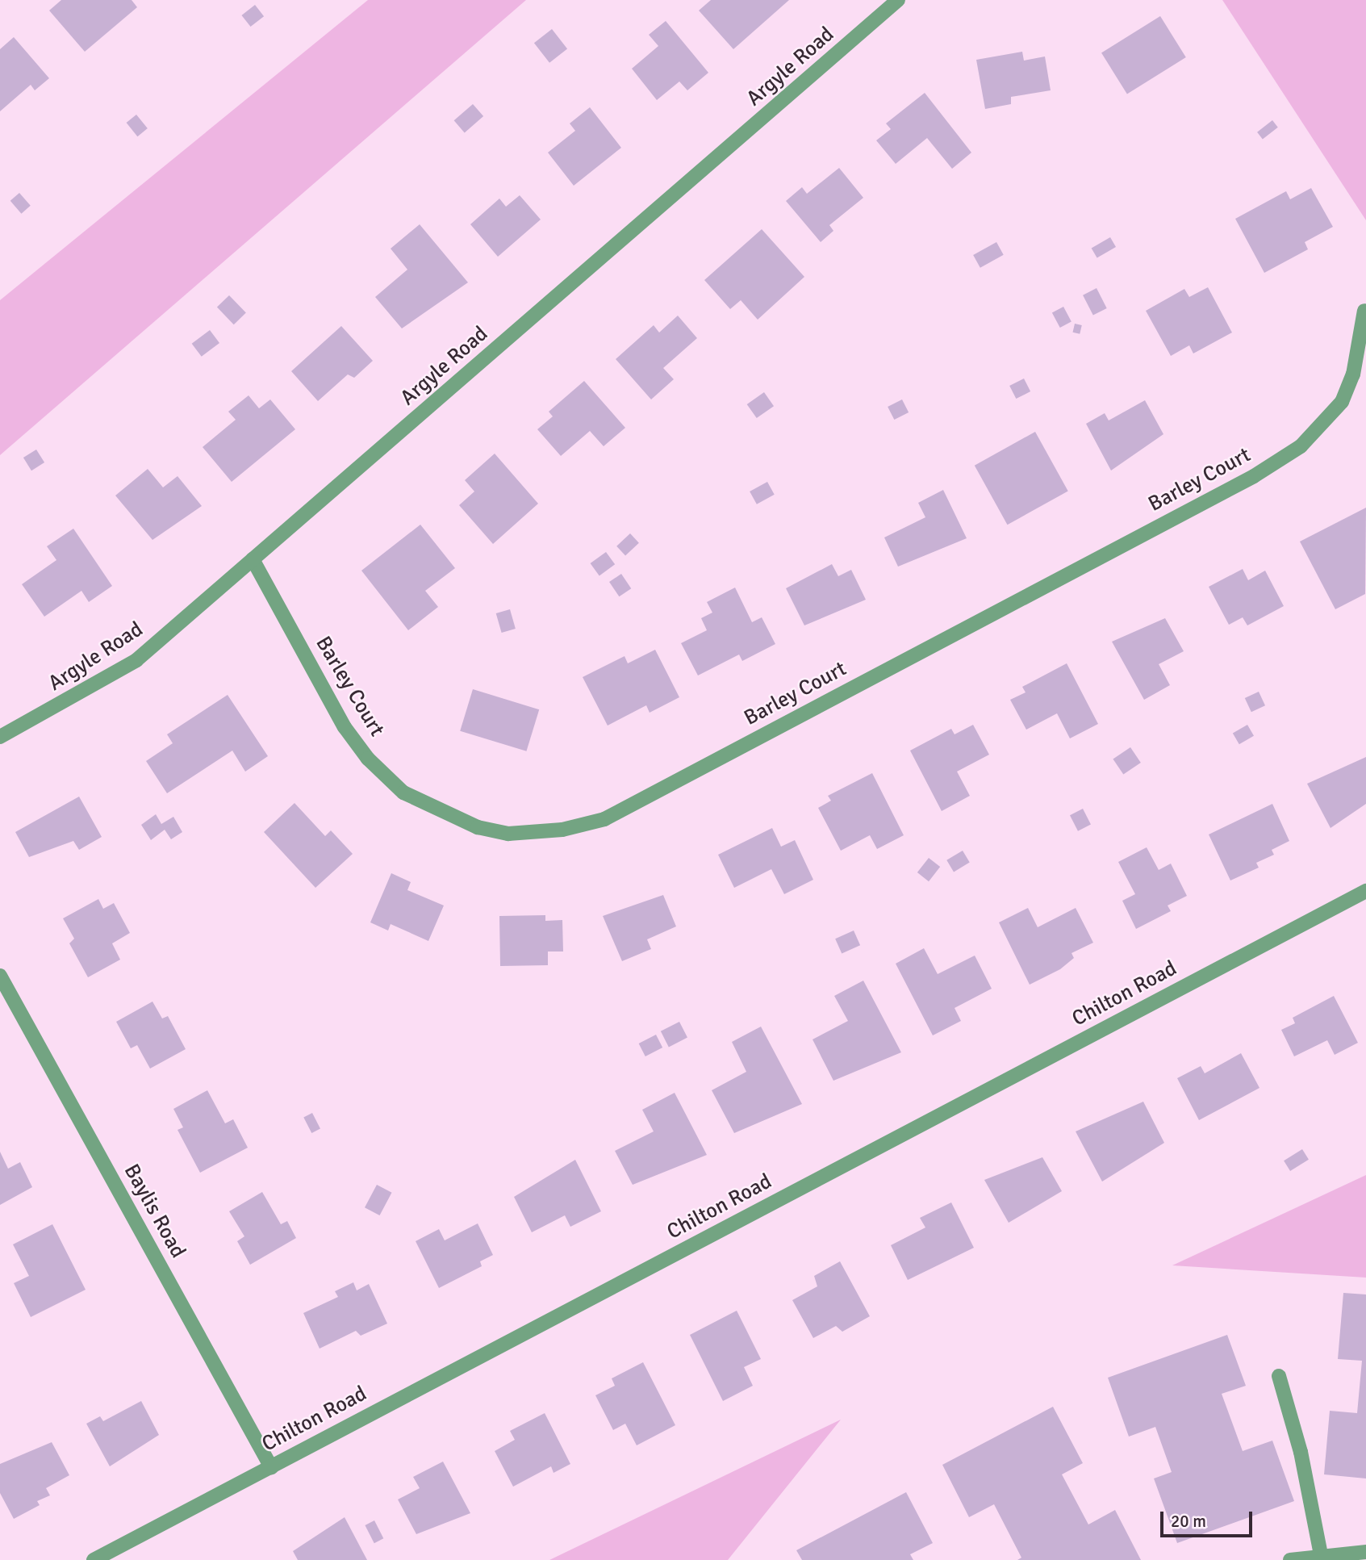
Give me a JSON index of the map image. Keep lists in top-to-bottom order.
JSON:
{
  "streets": {
    "street": [
      "Argyle Road",
      "Barley Court",
      "Chilton Road",
      "Baylis Road"
    ]
  },
  "crossings": [
    ["Argyle Road", "Barley Court"],
    ["Chilton Road", "Baylis Road"]
  ],
  "scale_bar": "20 m"
}
